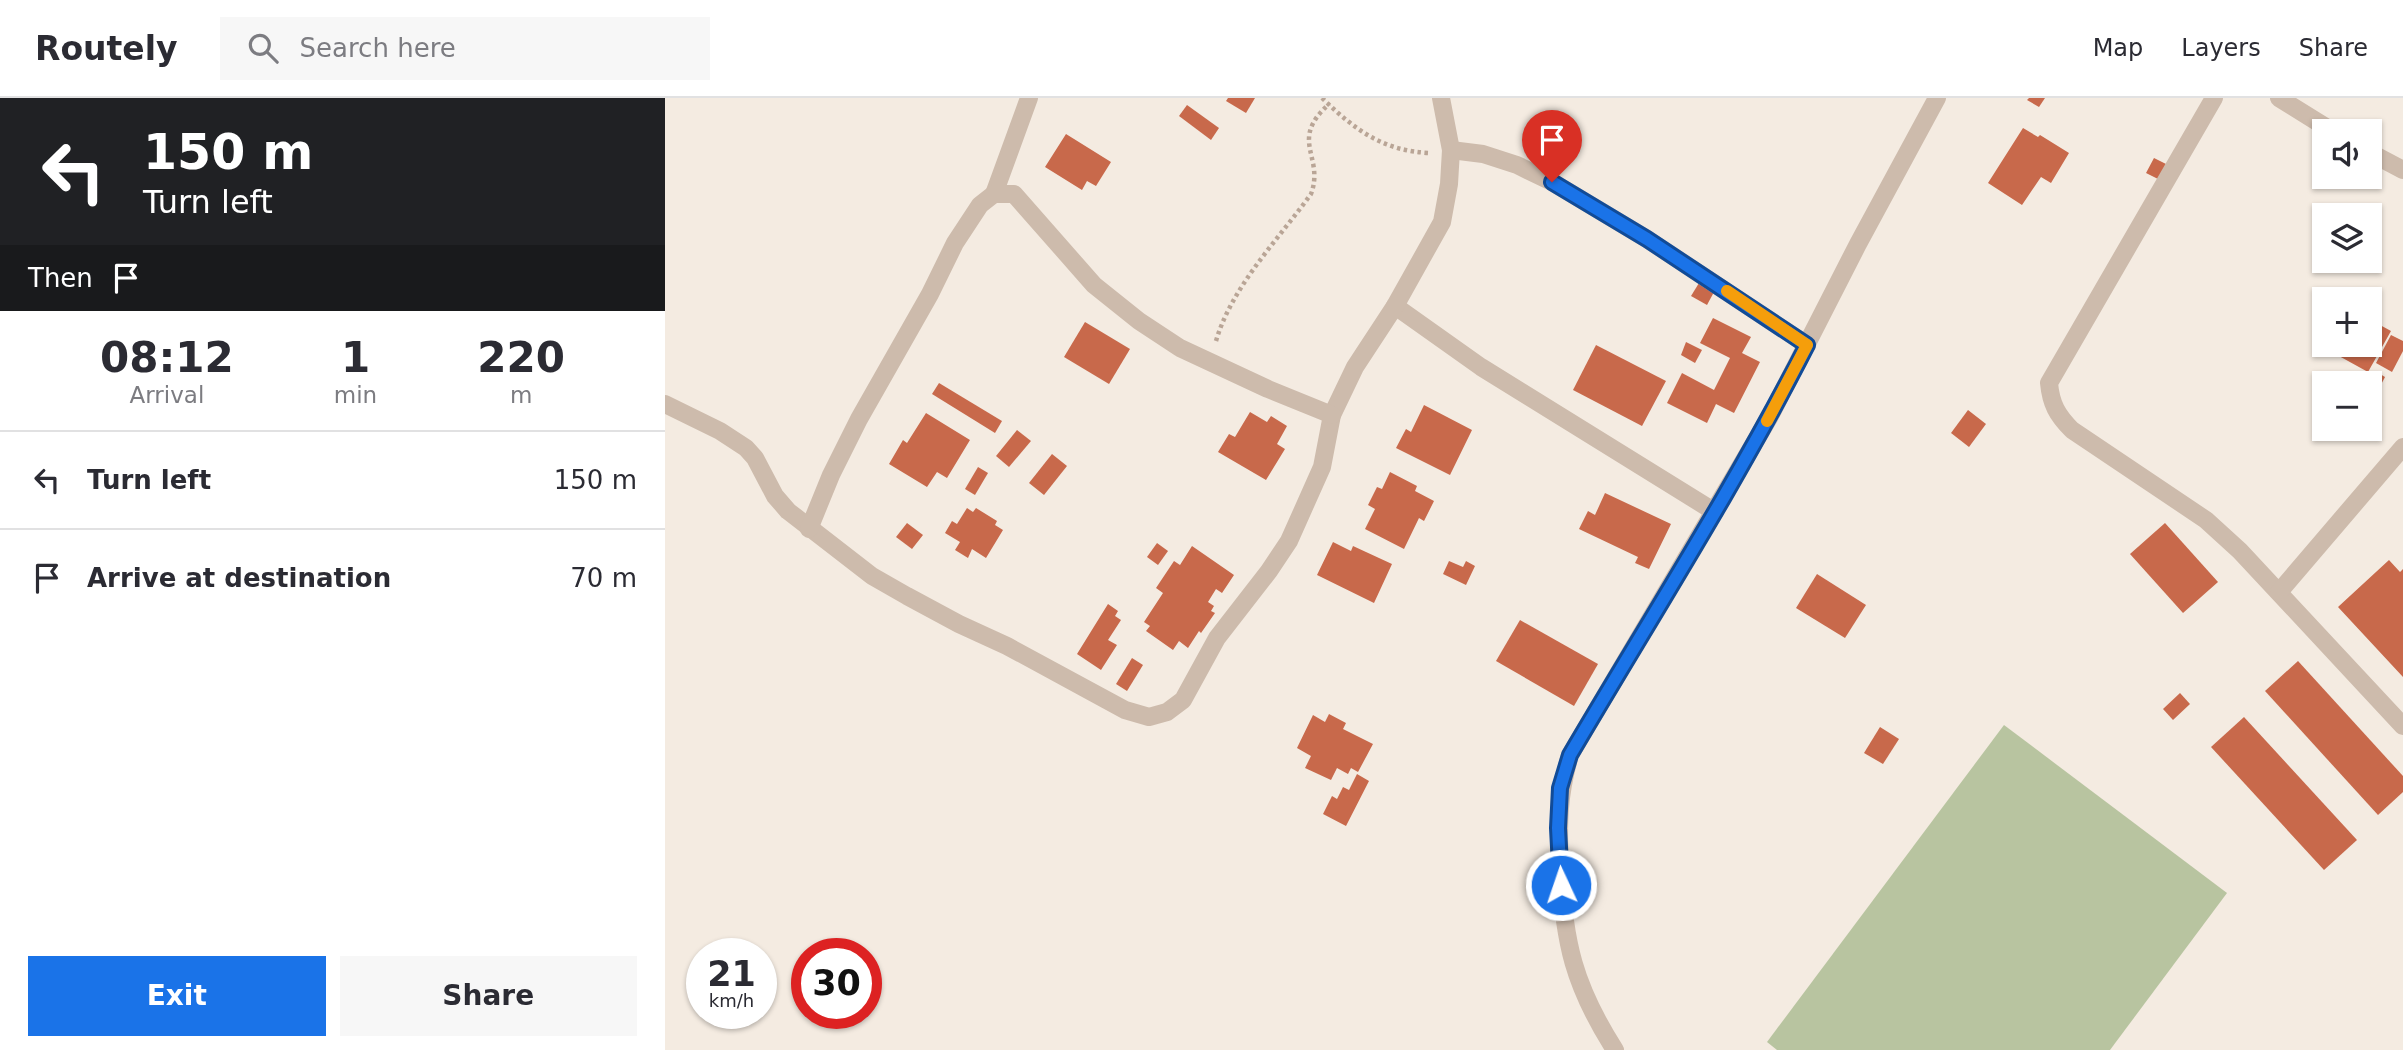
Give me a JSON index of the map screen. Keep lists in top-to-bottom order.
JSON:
{
  "page": {
    "header": "Routely",
    "search": "Search here",
    "nav": ["Map", "Layers", "Share"],
    "turn": ["150 m", "Turn left"],
    "map_buttons": ["+", "−"],
    "then": "Then",
    "eta": [
      "08:12",
      "Arrival",
      "1",
      "min",
      "220",
      "m"
    ],
    "list": [
      {
        "name": "Turn left",
        "value": "150 m"
      },
      {
        "name": "Arrive at destination",
        "value": "70 m"
      }
    ],
    "speed": "21 km/h",
    "limit": "30",
    "buttons": ["Exit", "Share"]
  }
}
